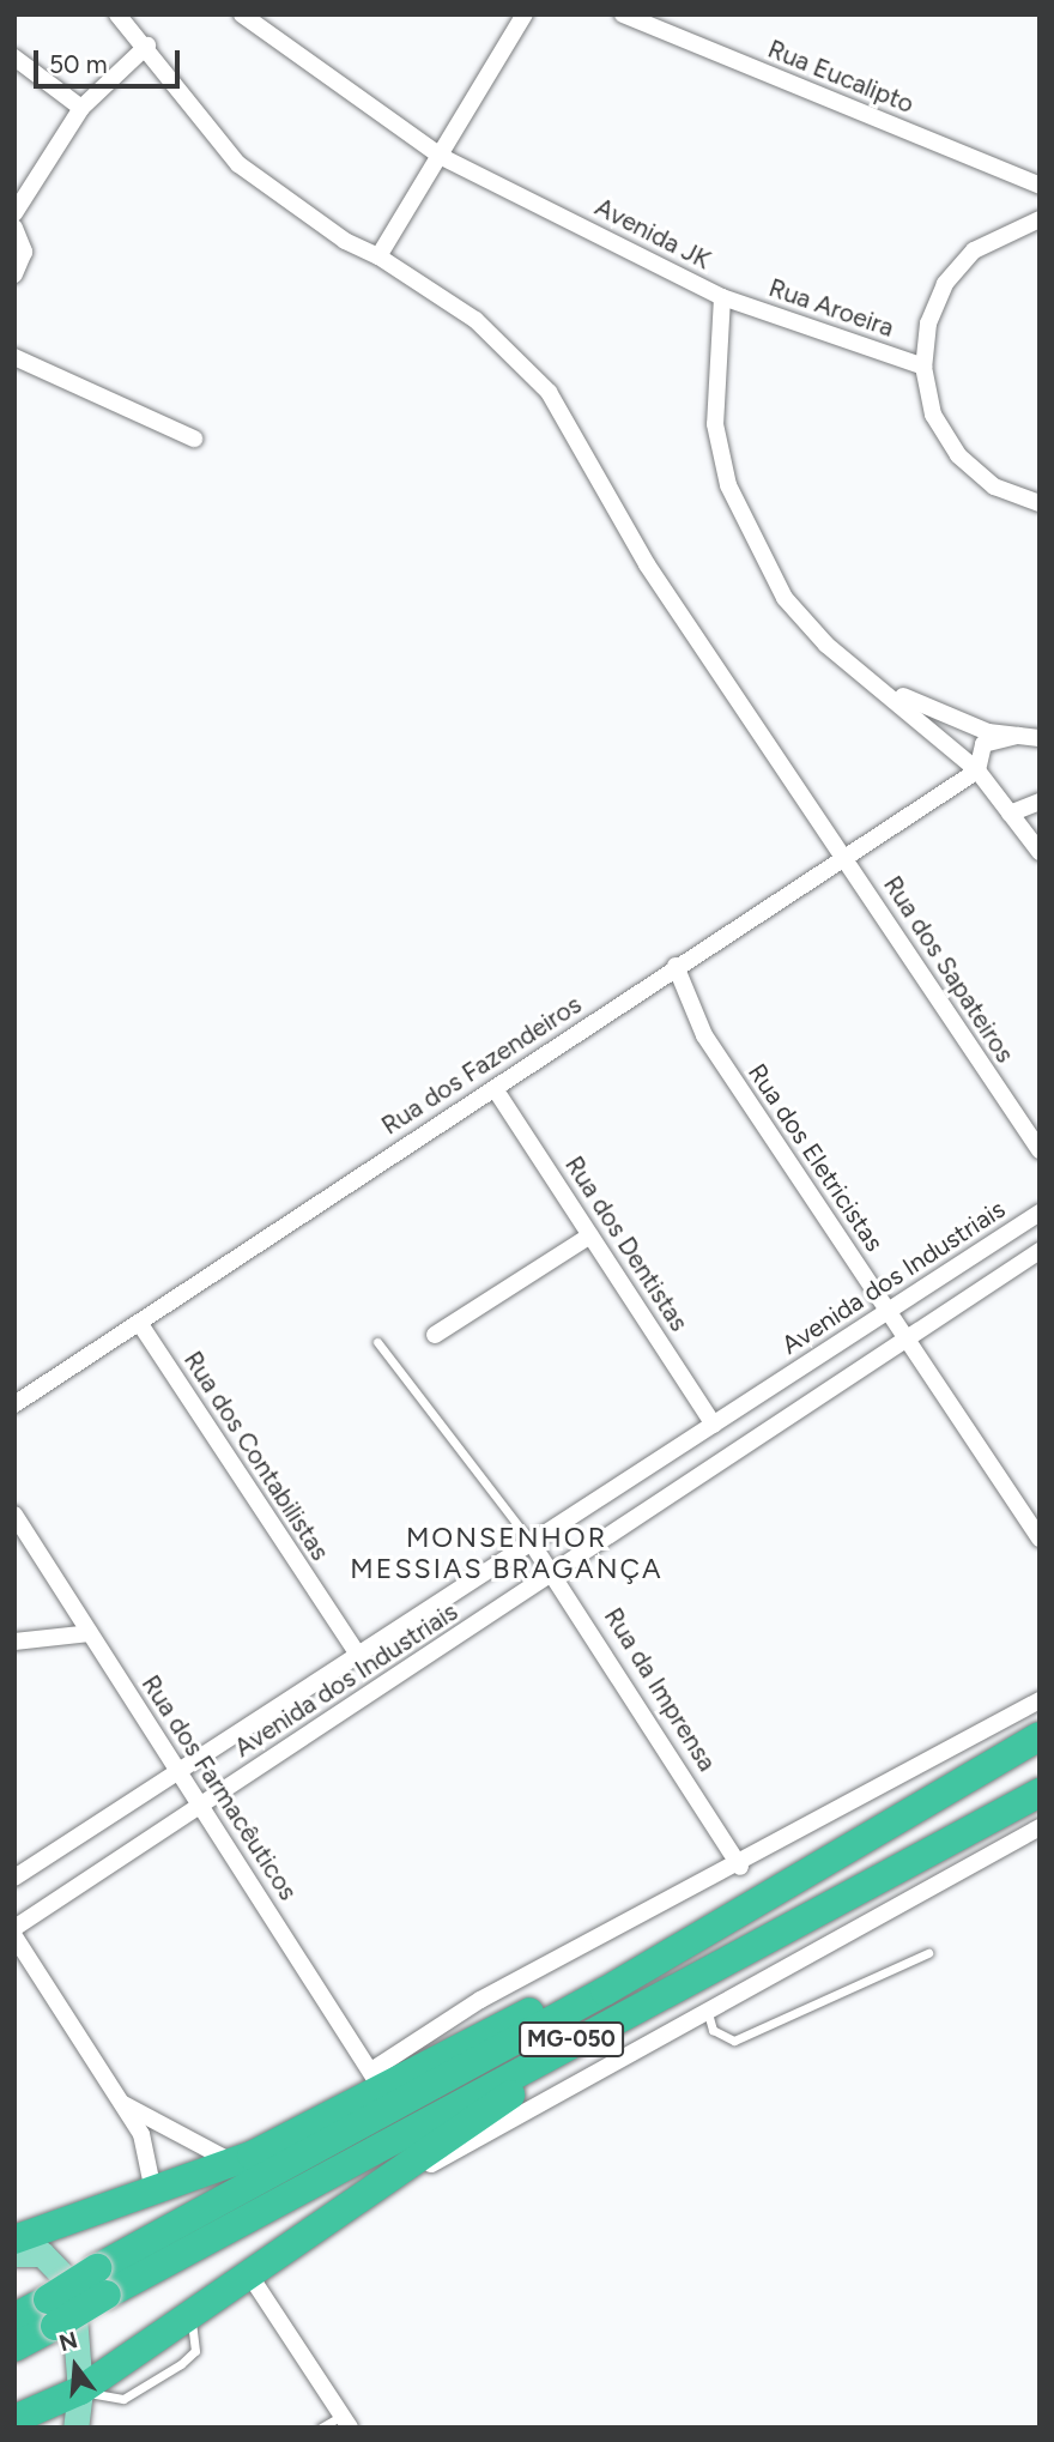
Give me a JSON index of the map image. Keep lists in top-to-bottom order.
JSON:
{
  "streets": {
    "highway": ["MG-050"],
    "street": [
      "Rua Eucalipto",
      "Avenida JK",
      "Rua Aroeira",
      "Rua dos Sapateiros",
      "Rua dos Fazendeiros",
      "Rua dos Eletricistas",
      "Rua dos Dentistas",
      "Avenida dos Industriais",
      "Rua dos Contabilistas",
      "Rua da Imprensa",
      "Rua dos Farmacêuticos"
    ]
  },
  "crossings": [
    ["Avenida JK", "Rua Aroeira"],
    ["Avenida JK", "Rua dos Fazendeiros"],
    ["Rua dos Sapateiros", "Rua dos Fazendeiros"],
    ["Rua dos Fazendeiros", "Rua dos Eletricistas"],
    ["Rua dos Fazendeiros", "Rua dos Dentistas"],
    ["Rua dos Fazendeiros", "Rua dos Contabilistas"],
    ["Rua dos Eletricistas", "Avenida dos Industriais"],
    ["Rua dos Dentistas", "Avenida dos Industriais"],
    ["Avenida dos Industriais", "Rua dos Contabilistas"],
    ["Avenida dos Industriais", "Rua da Imprensa"],
    ["Avenida dos Industriais", "Rua dos Farmacêuticos"]
  ],
  "districts": ["MONSENHOR MESSIAS BRAGANÇA"],
  "scale_bar": "50 m",
  "north": "top"
}
